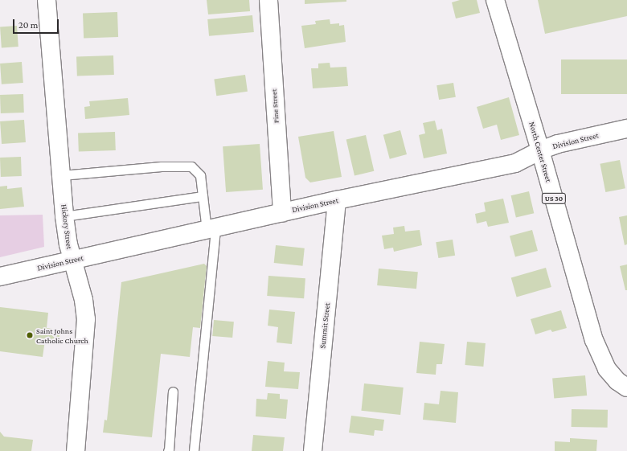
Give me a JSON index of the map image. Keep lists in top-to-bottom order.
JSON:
{
  "streets": {
    "street": [
      "Pine Street",
      "Division Street",
      "North Center Street",
      "US 30",
      "Hickory Street",
      "Summit Street"
    ]
  },
  "crossings": [
    ["Pine Street", "Division Street"],
    ["Division Street", "North Center Street"],
    ["Division Street", "Hickory Street"],
    ["Division Street", "Summit Street"]
  ],
  "places": ["Saint Johns Catholic Church"],
  "scale_bar": "20 m"
}
